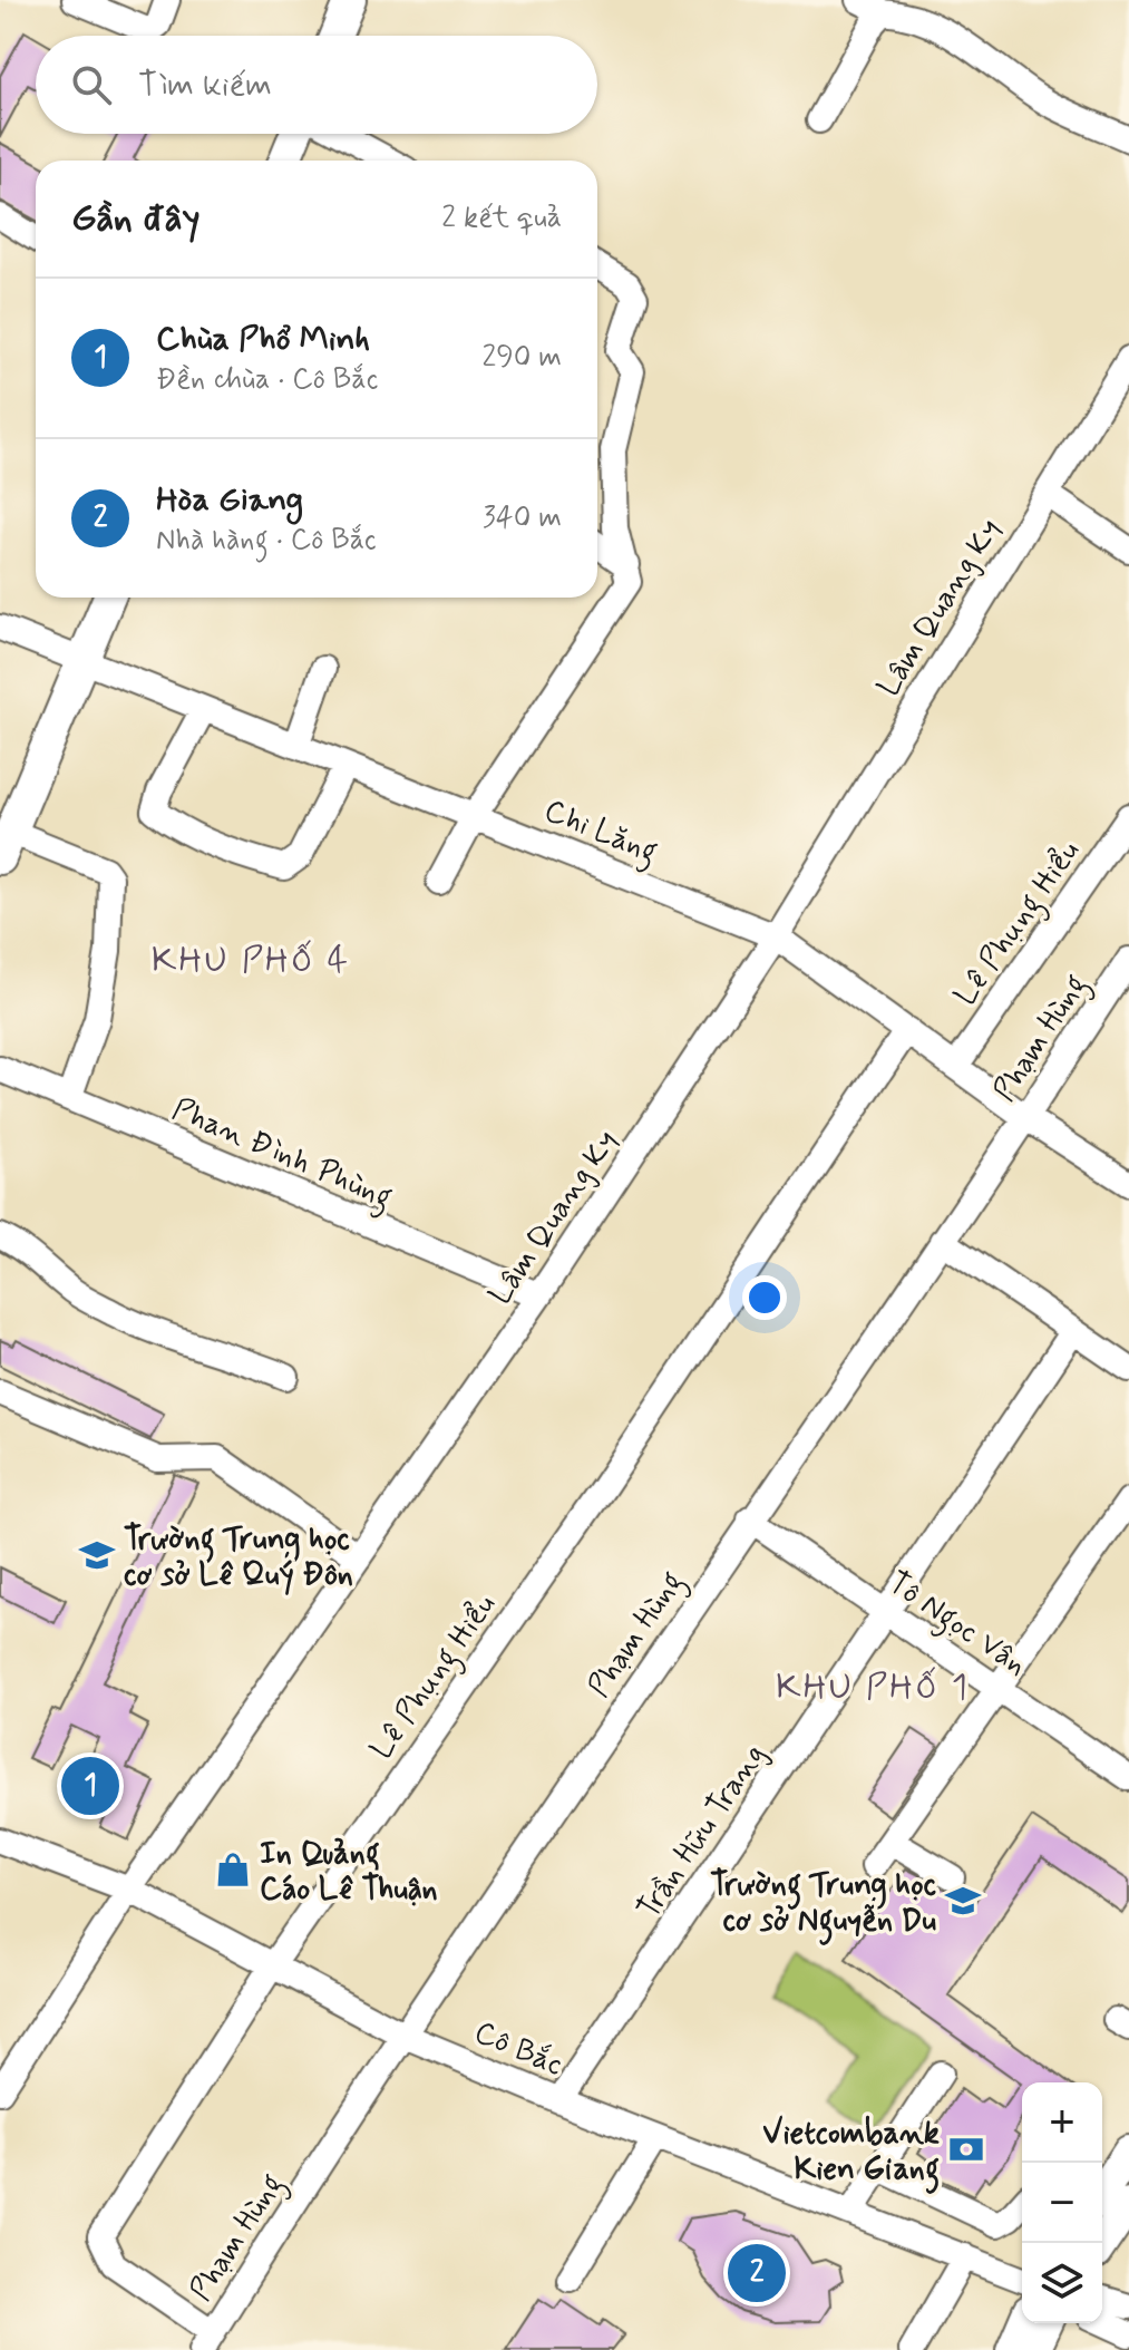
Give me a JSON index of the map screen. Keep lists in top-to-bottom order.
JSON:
{
  "streets": {
    "street": [
      "Lâm Quang Ky",
      "Chi Lăng",
      "Lê Phụng Hiểu",
      "Phạm Hùng",
      "Phan Đình Phùng",
      "Tô Ngọc Vân",
      "Trần Hữu Trang",
      "Cô Bắc"
    ]
  },
  "crossings": [
    ["Lâm Quang Ky", "Chi Lăng"],
    ["Lâm Quang Ky", "Phan Đình Phùng"],
    ["Lâm Quang Ky", "Cô Bắc"],
    ["Chi Lăng", "Lê Phụng Hiểu"],
    ["Chi Lăng", "Phạm Hùng"],
    ["Lê Phụng Hiểu", "Phạm Hùng"],
    ["Lê Phụng Hiểu", "Cô Bắc"],
    ["Phạm Hùng", "Tô Ngọc Vân"],
    ["Phạm Hùng", "Cô Bắc"],
    ["Tô Ngọc Vân", "Trần Hữu Trang"],
    ["Trần Hữu Trang", "Cô Bắc"]
  ],
  "districts": ["KHU PHỐ 4", "KHU PHỐ 1"],
  "places": {
    "school or university": ["Trường Trung học cơ sở Lê Quý Đôn", "Trường Trung học cơ sở Nguyễn Du"],
    "shop": ["In Quảng Cáo Lê Thuận"],
    "bank": ["Vietcombank Kien Giang"]
  },
  "page": {
    "search": "Tìm kiếm",
    "heading": ["Gần đây", "2 kết quả"],
    "list": [
      {
        "mark": "1",
        "name": "Chùa Phổ Minh",
        "note": "Đền chùa · Cô Bắc",
        "value": "290 m"
      },
      {
        "mark": "2",
        "name": "Hòa Giang",
        "note": "Nhà hàng · Cô Bắc",
        "value": "340 m"
      }
    ],
    "pins": ["1", "2"],
    "map_buttons": ["+", "−"]
  }
}
